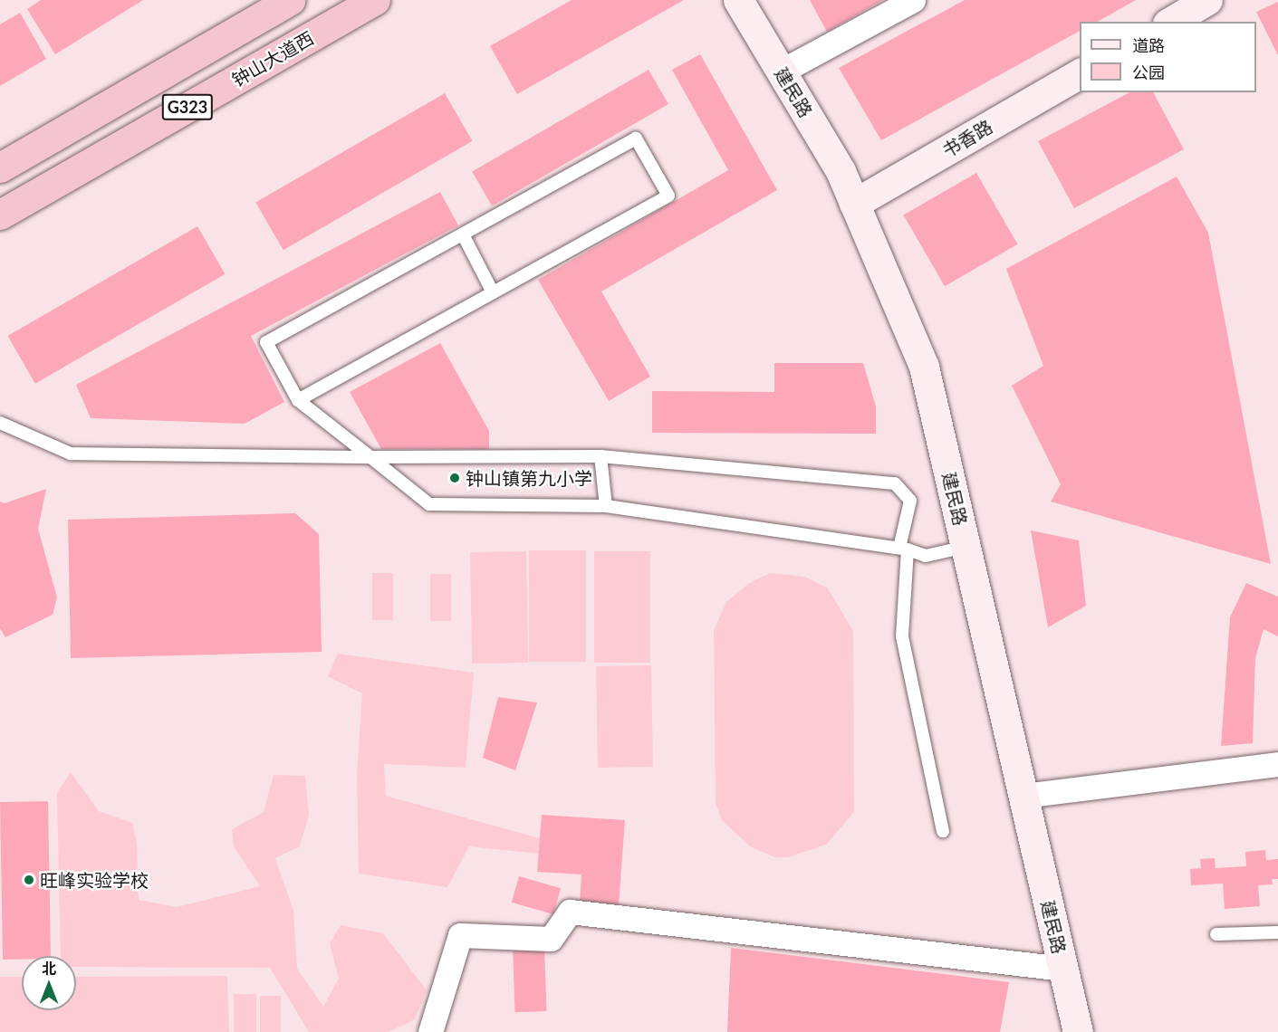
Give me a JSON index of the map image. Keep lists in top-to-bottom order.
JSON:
{
  "streets": {
    "highway": ["钟山大道西", "G323"],
    "street": ["建民路", "书香路"]
  },
  "crossings": [
    ["建民路", "书香路"]
  ],
  "places": ["钟山镇第九小学", "旺峰实验学校"],
  "legend": ["道路", "公园"],
  "north": "top"
}
